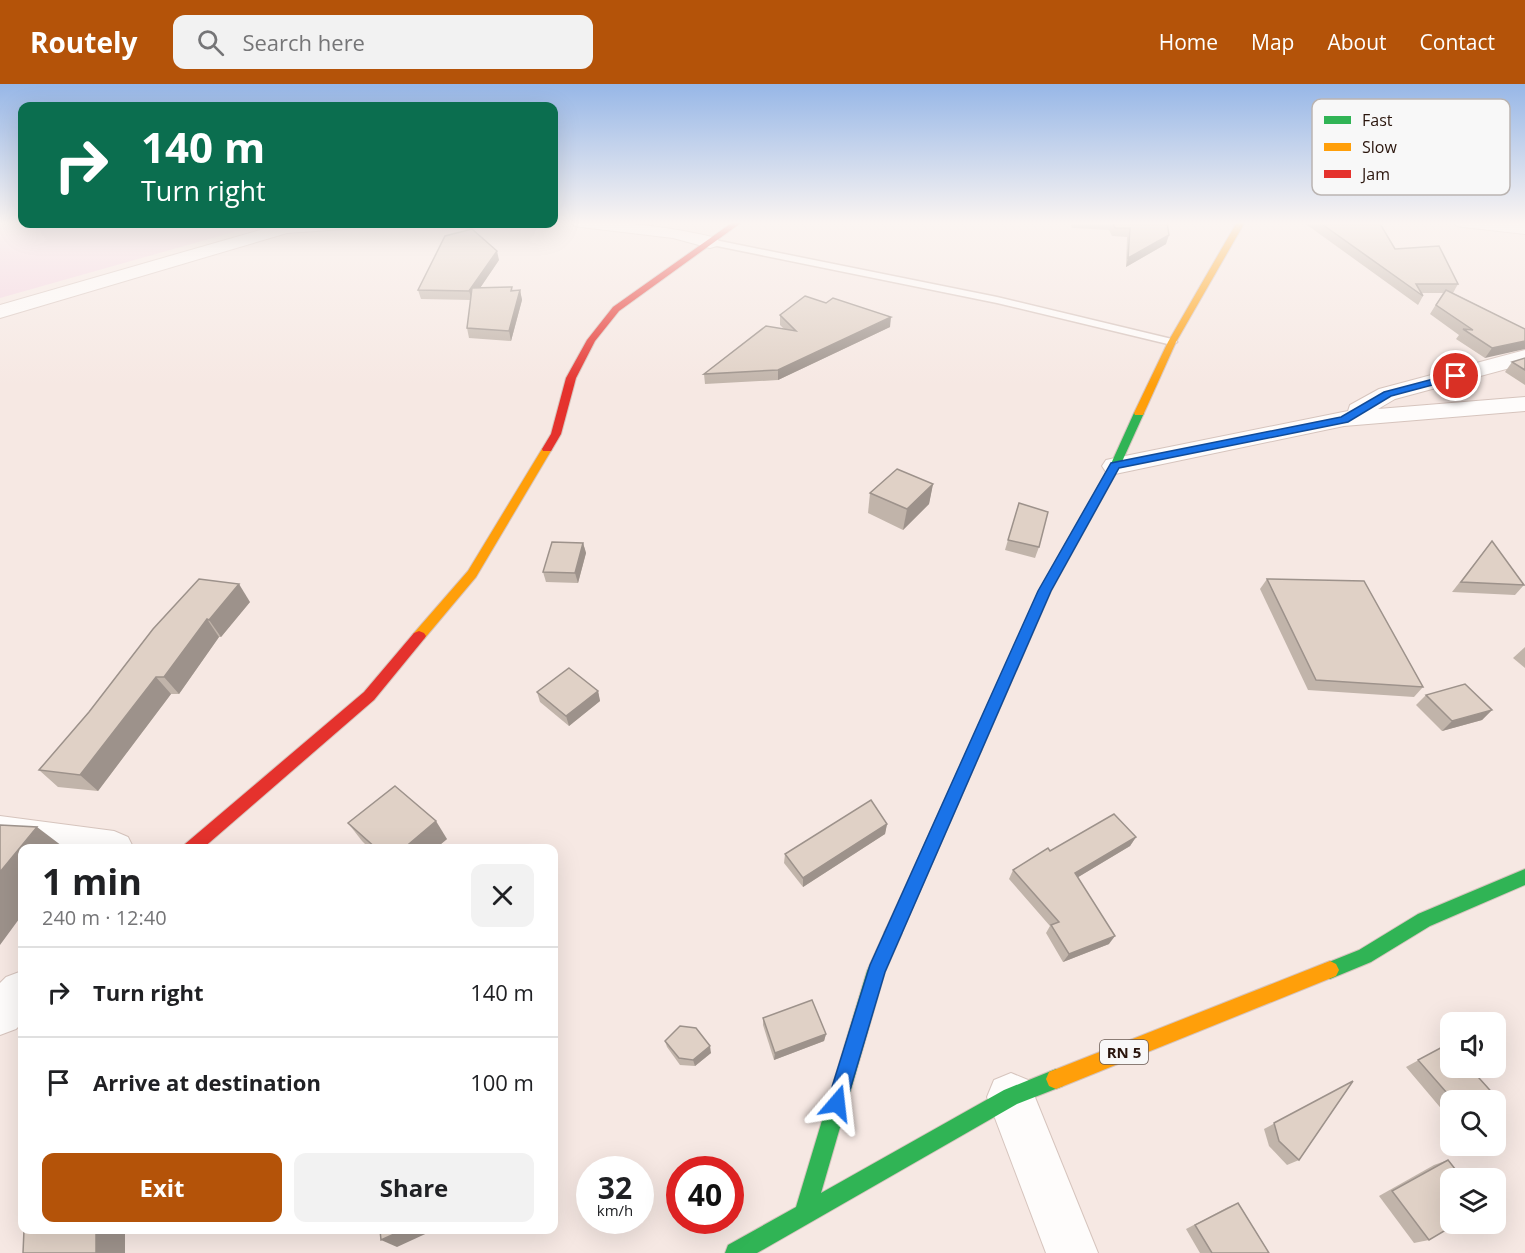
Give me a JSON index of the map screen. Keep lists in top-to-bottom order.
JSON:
{
  "streets": {
    "street": ["RN 5"]
  },
  "legend": ["Fast", "Slow", "Jam"],
  "page": {
    "header": "Routely",
    "search": "Search here",
    "nav": [
      "Home",
      "Map",
      "About",
      "Contact"
    ],
    "turn": ["140 m", "Turn right"],
    "heading": ["1 min", "240 m · 12:40"],
    "list": [
      {
        "name": "Turn right",
        "value": "140 m"
      },
      {
        "name": "Arrive at destination",
        "value": "100 m"
      }
    ],
    "buttons": ["Exit", "Share"],
    "speed": "32 km/h",
    "limit": "40"
  }
}
